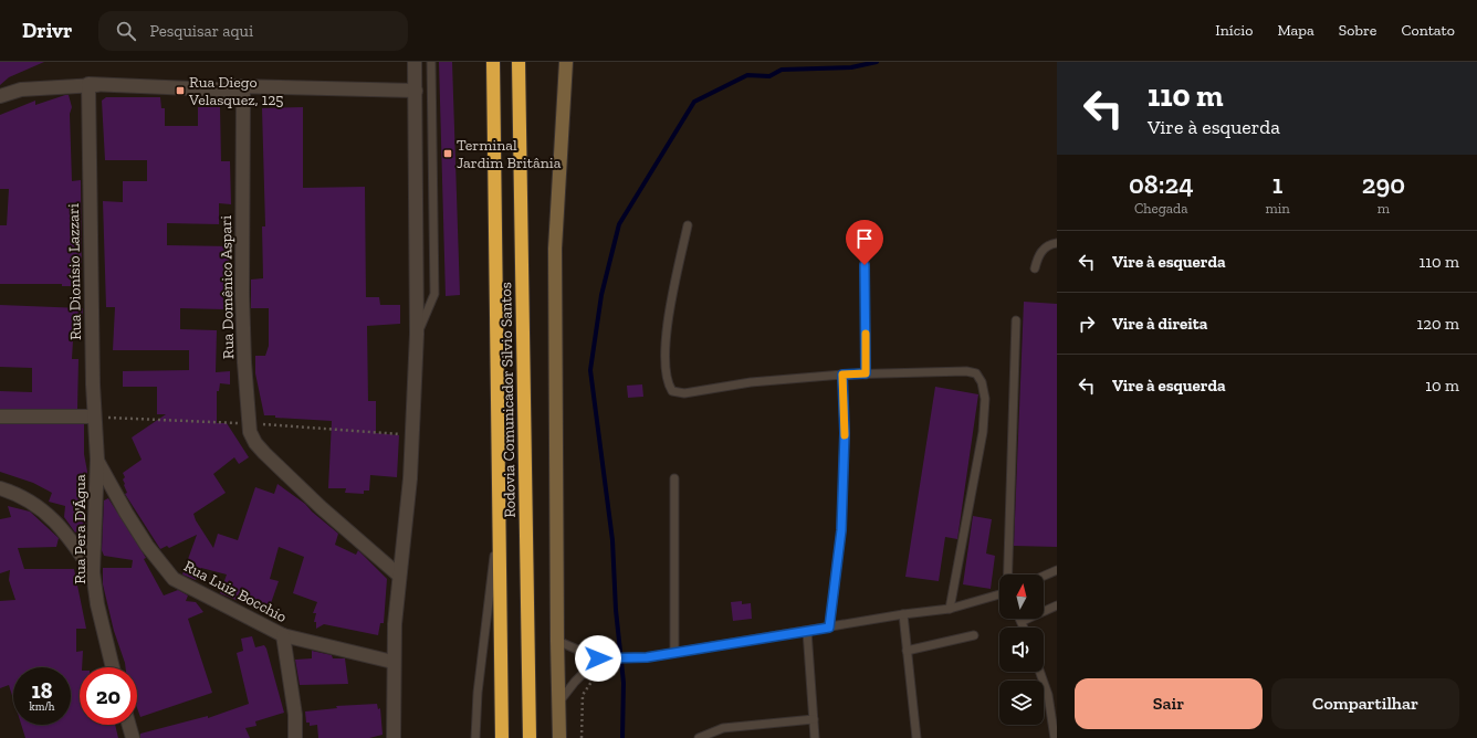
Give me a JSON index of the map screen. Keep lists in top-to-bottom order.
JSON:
{
  "streets": {
    "highway": ["Rodovia Comunicador Silvio Santos"],
    "street": [
      "Rua Dionísio Lazzari",
      "Rua Domênico Aspari",
      "Rua Pera D'Água",
      "Rua Luiz Bocchio"
    ]
  },
  "crossings": [
    ["Rua Dionísio Lazzari", "Rua Domênico Aspari"],
    ["Rua Dionísio Lazzari", "Rua Pera D'Água"],
    ["Rua Dionísio Lazzari", "Rua Luiz Bocchio"],
    ["Rua Pera D'Água", "Rua Luiz Bocchio"]
  ],
  "places": {
    "transit": ["Rua Diego Velasquez, 125", "Terminal Jardim Britânia"]
  },
  "north": "top",
  "page": {
    "header": "Drivr",
    "search": "Pesquisar aqui",
    "nav": [
      "Início",
      "Mapa",
      "Sobre",
      "Contato"
    ],
    "turn": ["110 m", "Vire à esquerda"],
    "eta": [
      "08:24",
      "Chegada",
      "1",
      "min",
      "290",
      "m"
    ],
    "list": [
      {
        "name": "Vire à esquerda",
        "value": "110 m"
      },
      {
        "name": "Vire à direita",
        "value": "120 m"
      },
      {
        "name": "Vire à esquerda",
        "value": "10 m"
      }
    ],
    "speed": "18 km/h",
    "limit": "20",
    "buttons": ["Sair", "Compartilhar"]
  }
}
